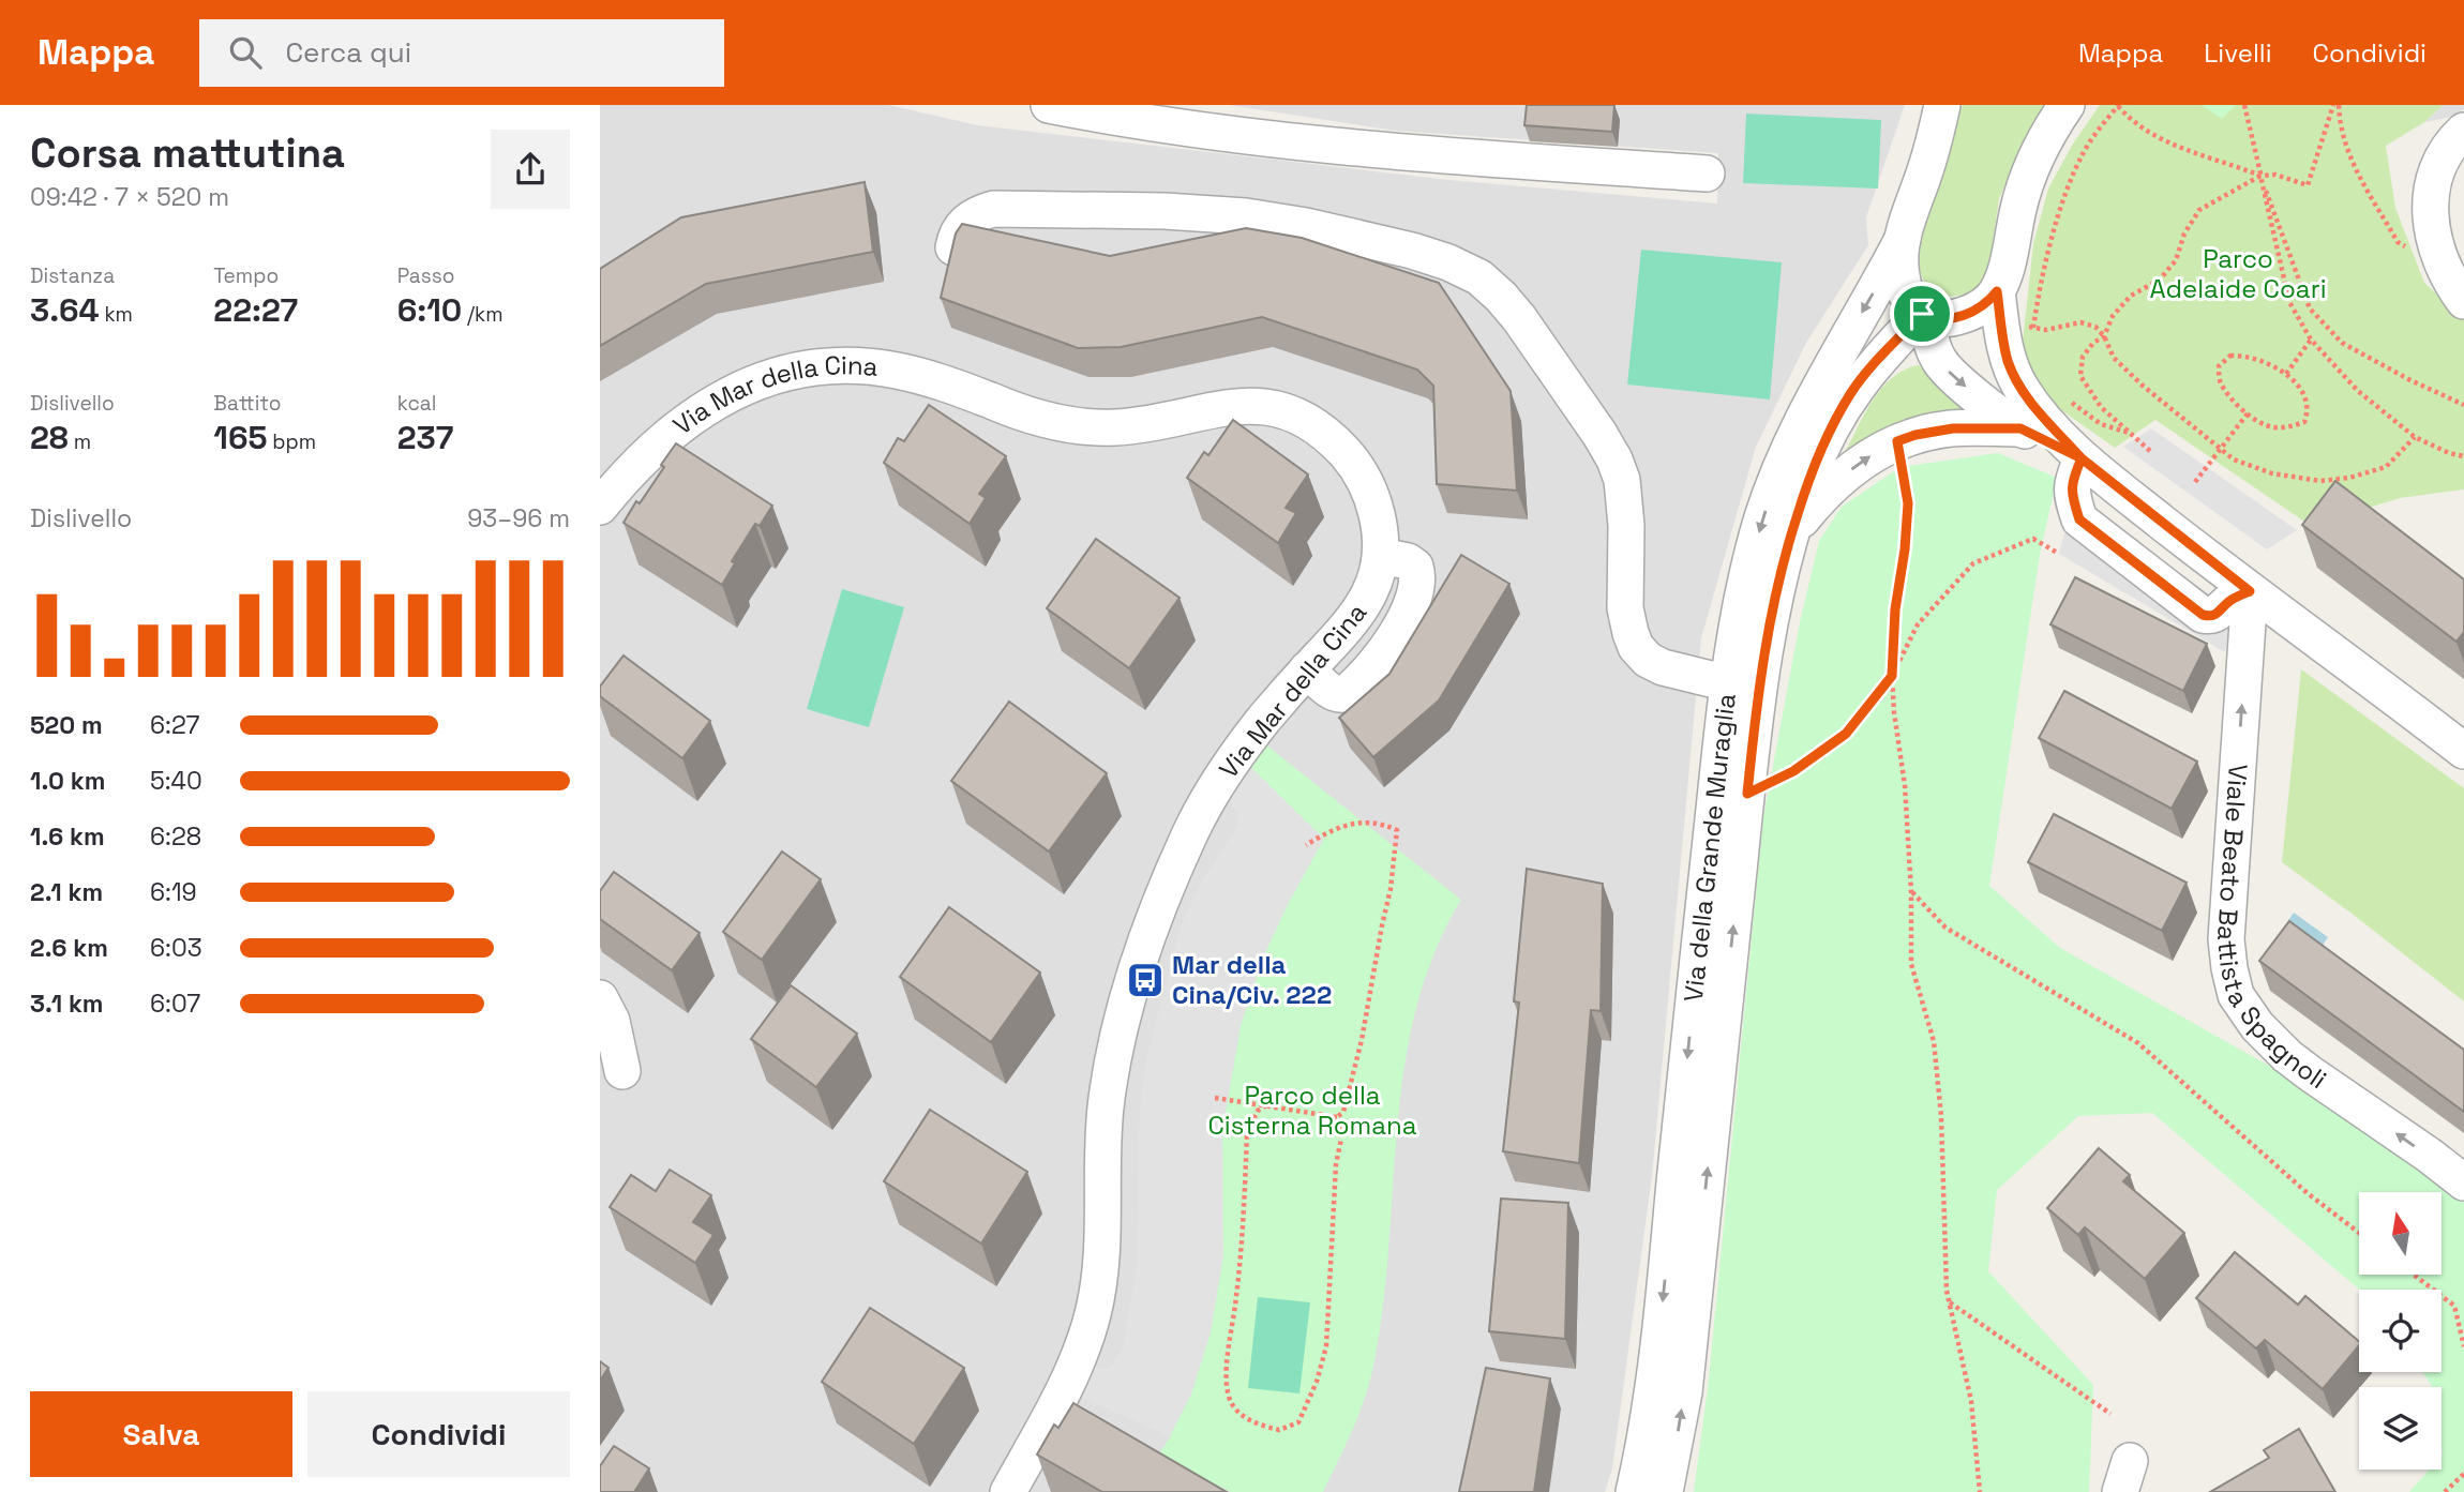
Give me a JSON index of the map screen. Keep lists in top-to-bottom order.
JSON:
{
  "streets": {
    "street": ["Via Mar della Cina", "Via della Grande Muraglia", "Viale Beato Battista Spagnoli"]
  },
  "one_way": ["Viale Beato Battista Spagnoli"],
  "parks": ["Parco Adelaide Coari", "Parco della Cisterna Romana"],
  "places": {
    "bus stop": ["Mar della Cina/Civ. 222"]
  },
  "north": "top",
  "page": {
    "header": "Mappa",
    "search": "Cerca qui",
    "nav": ["Mappa", "Livelli", "Condividi"],
    "heading": ["Corsa mattutina", "09:42 · 7 × 520 m"],
    "stats": [
      ["Distanza", "3.64 km"],
      ["Tempo", "22:27"],
      ["Passo", "6:10 /km"],
      ["Dislivello", "28 m"],
      ["Battito", "165 bpm"],
      ["kcal", "237"]
    ],
    "chart": ["Dislivello", "93–96 m"],
    "list": [
      {
        "name": "520 m",
        "note": "6:27"
      },
      {
        "name": "1.0 km",
        "note": "5:40"
      },
      {
        "name": "1.6 km",
        "note": "6:28"
      },
      {
        "name": "2.1 km",
        "note": "6:19"
      },
      {
        "name": "2.6 km",
        "note": "6:03"
      },
      {
        "name": "3.1 km",
        "note": "6:07"
      }
    ],
    "buttons": ["Salva", "Condividi"]
  }
}
